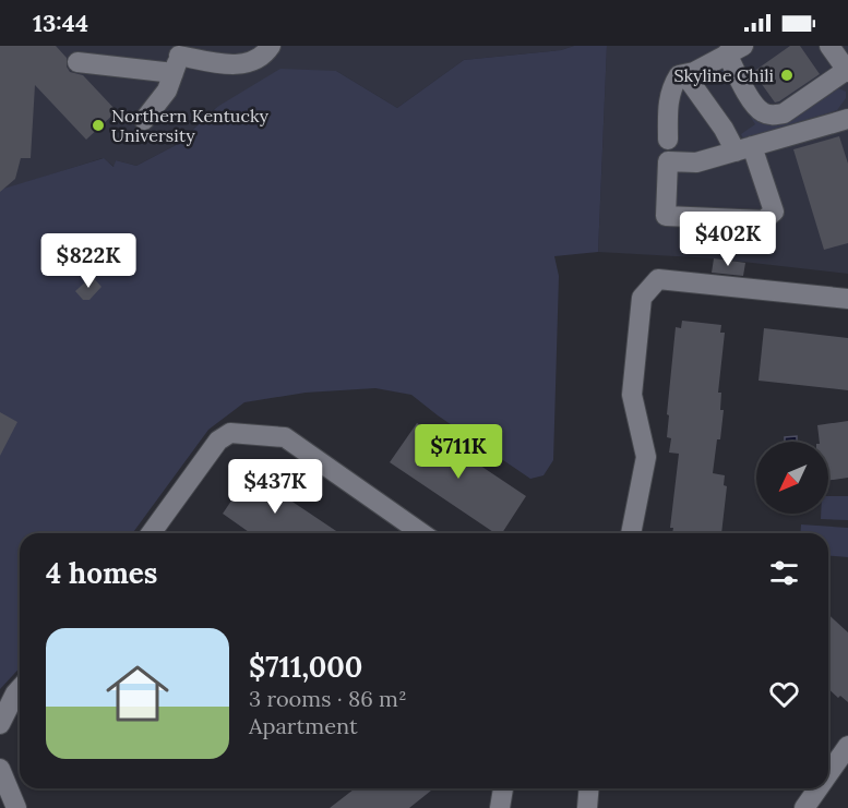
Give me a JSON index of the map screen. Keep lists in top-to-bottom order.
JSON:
{
  "places": ["Skyline Chili", "Northern Kentucky University"],
  "north": "bottom left",
  "page": {
    "status": "13:44",
    "price": [
      "$402K",
      "$822K",
      "$711K",
      "$437K"
    ],
    "heading": "4 homes",
    "list": [
      {
        "name": "$711,000",
        "note": "3 rooms · 86 m² · Apartment"
      }
    ]
  }
}
